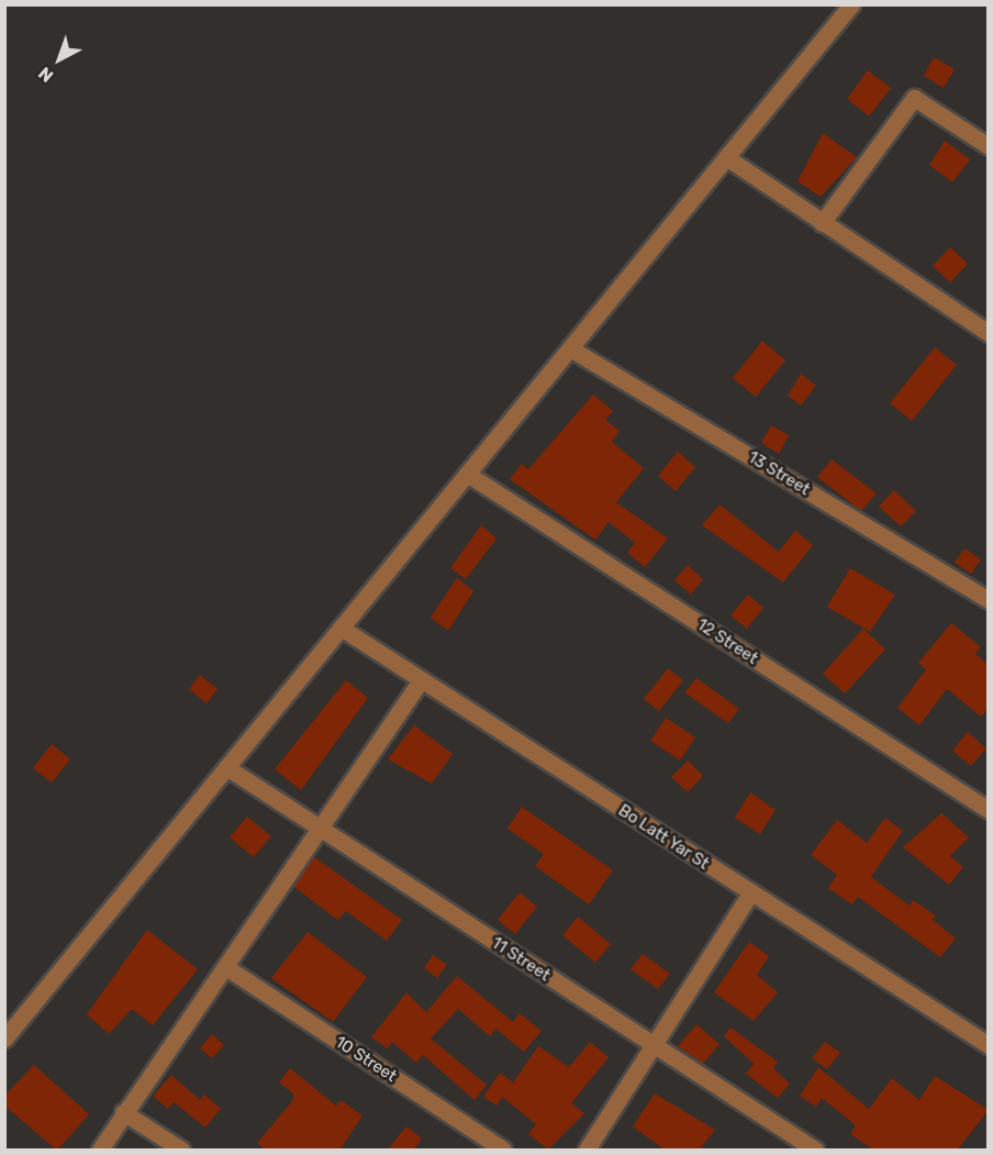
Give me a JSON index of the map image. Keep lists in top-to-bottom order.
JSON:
{
  "streets": {
    "street": [
      "13 Street",
      "12 Street",
      "Bo Latt Yar St",
      "11 Street",
      "10 Street"
    ]
  },
  "north": "bottom left"
}
